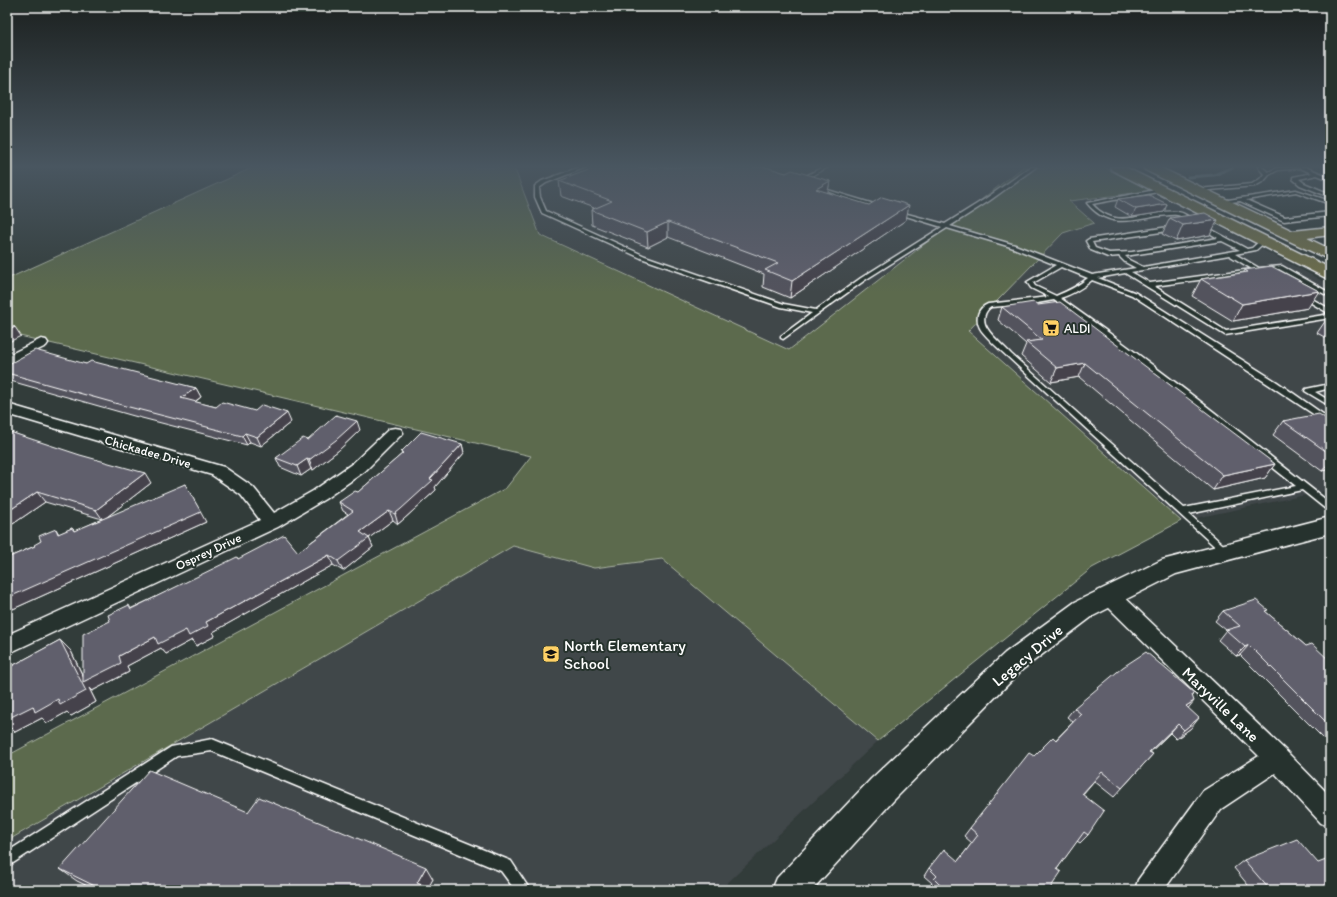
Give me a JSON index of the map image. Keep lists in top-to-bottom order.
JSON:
{
  "streets": {
    "street": [
      "Chickadee Drive",
      "Osprey Drive",
      "Legacy Drive",
      "Maryville Lane"
    ]
  },
  "crossings": [
    ["Chickadee Drive", "Osprey Drive"],
    ["Legacy Drive", "Maryville Lane"]
  ],
  "places": {
    "supermarket": ["ALDI"],
    "school or university": ["North Elementary School"]
  }
}
